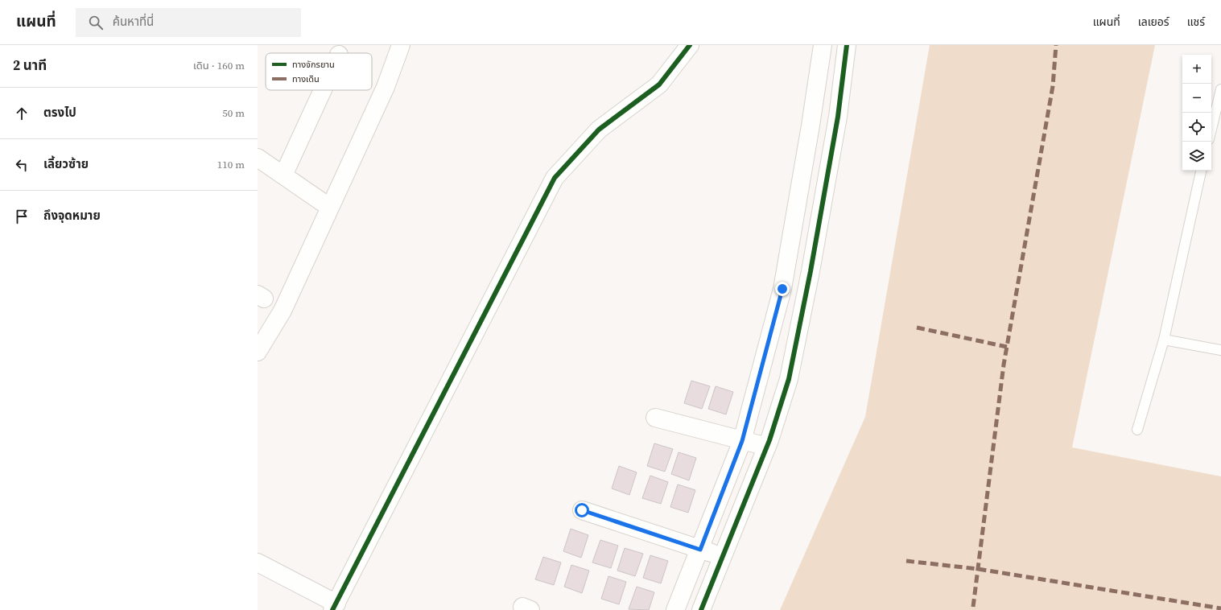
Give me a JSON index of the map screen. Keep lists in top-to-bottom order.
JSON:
{
  "legend": ["ทางจักรยาน", "ทางเดิน"],
  "page": {
    "header": "แผนที่",
    "search": "ค้นหาที่นี่",
    "nav": ["แผนที่", "เลเยอร์", "แชร์"],
    "heading": ["2 นาที", "เดิน · 160 m"],
    "map_buttons": ["+", "−"],
    "list": [
      ["ตรงไป", "50 m"],
      ["เลี้ยวซ้าย", "110 m"],
      "ถึงจุดหมาย"
    ]
  }
}
